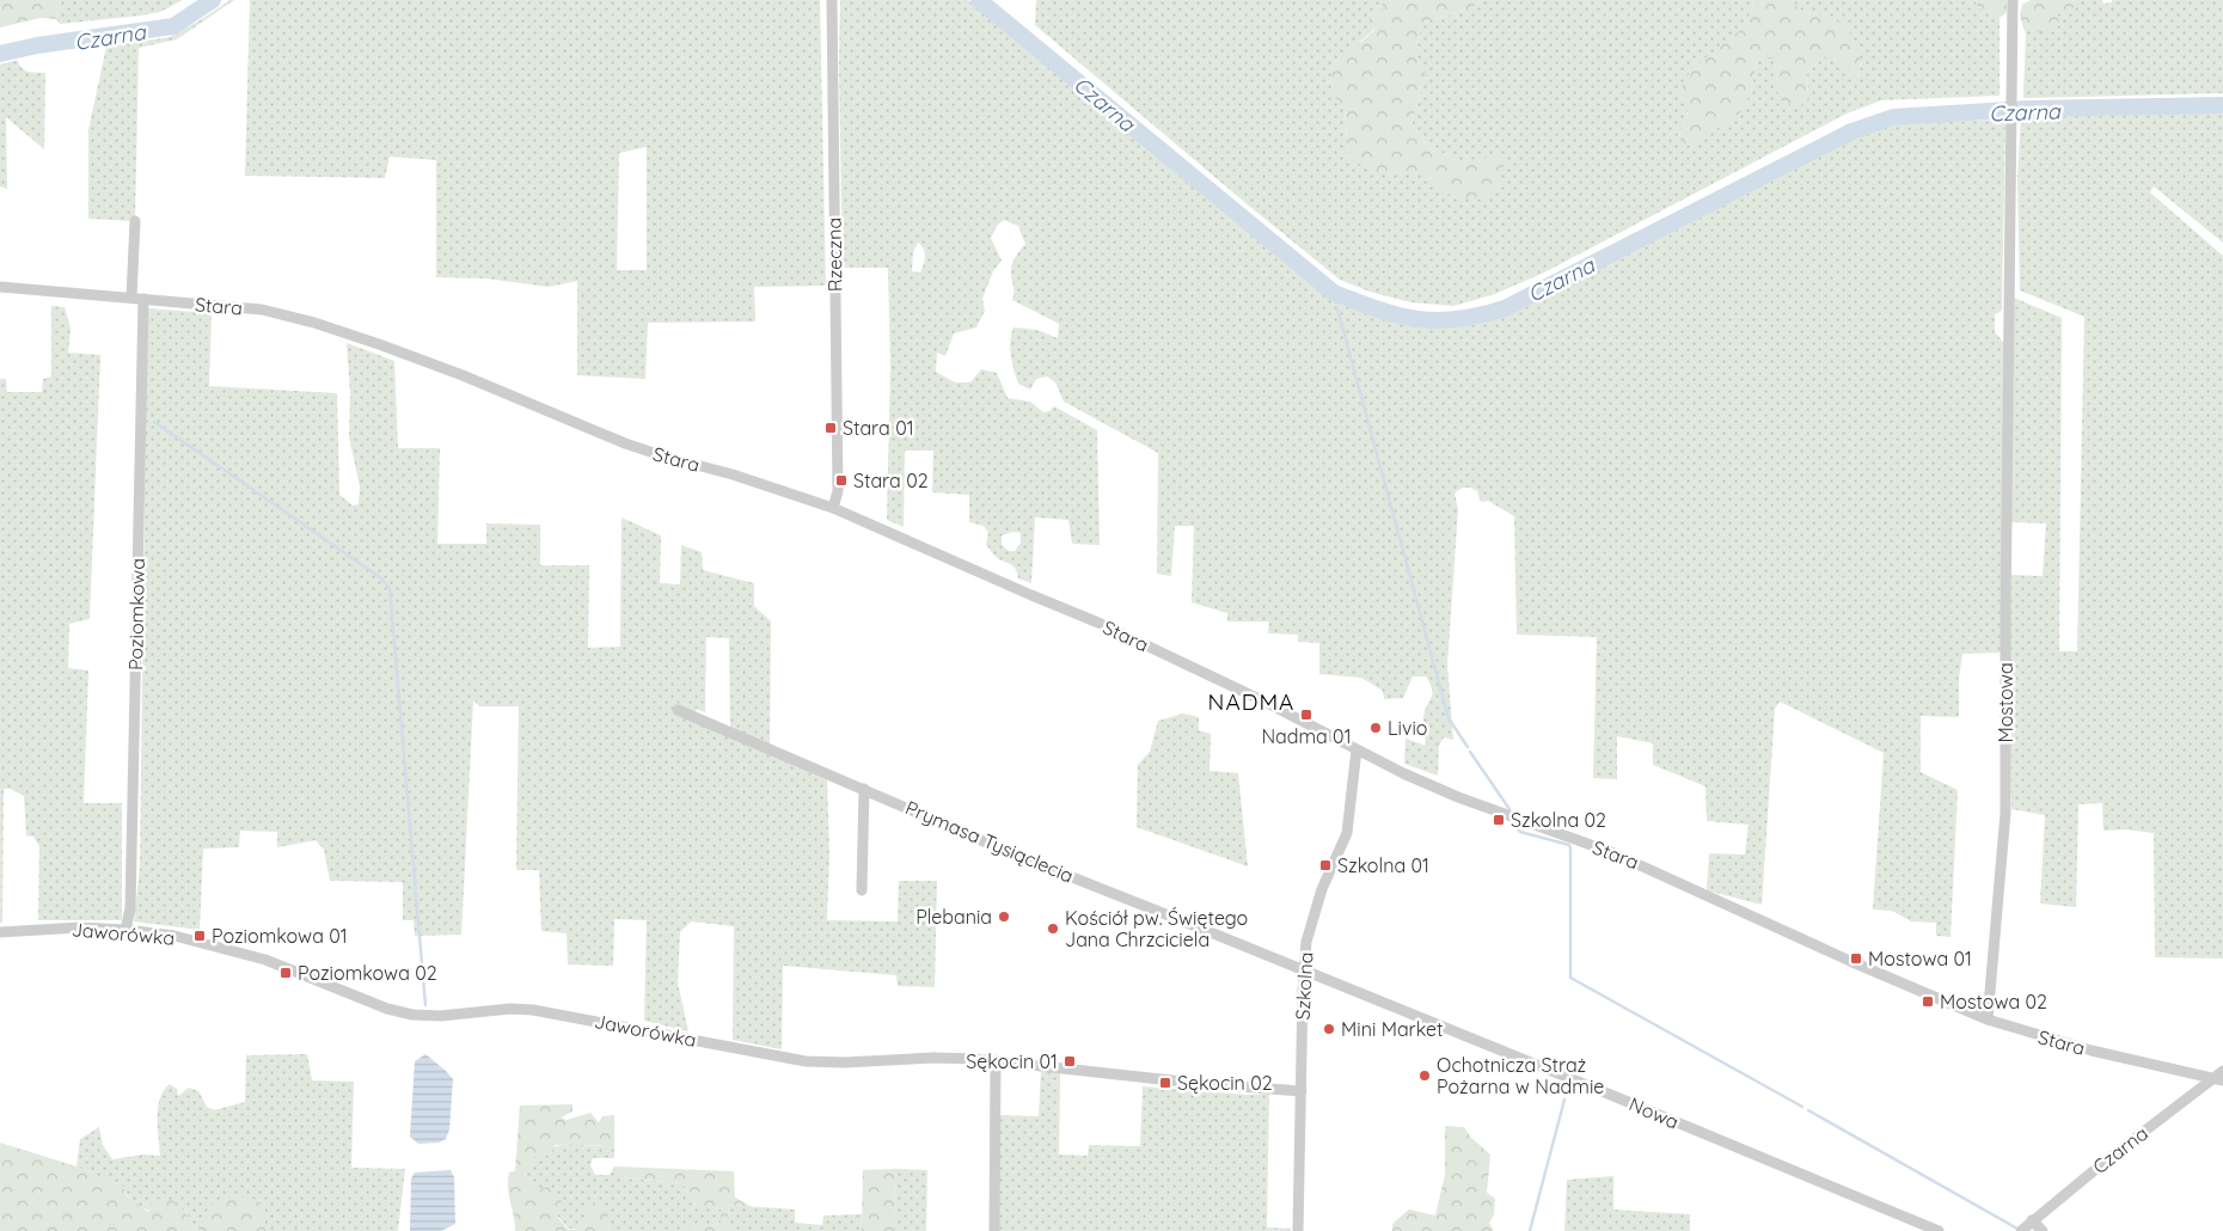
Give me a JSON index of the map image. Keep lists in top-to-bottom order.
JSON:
{
  "streets": {
    "street": [
      "Rzeczna",
      "Stara",
      "Poziomkowa",
      "Mostowa",
      "Prymasa Tysiąclecia",
      "Jaworówka",
      "Szkolna",
      "Nowa",
      "Czarna"
    ]
  },
  "crossings": [
    ["Rzeczna", "Stara"],
    ["Stara", "Poziomkowa"],
    ["Stara", "Mostowa"],
    ["Stara", "Szkolna"],
    ["Stara", "Czarna"],
    ["Poziomkowa", "Jaworówka"],
    ["Prymasa Tysiąclecia", "Szkolna"],
    ["Prymasa Tysiąclecia", "Nowa"],
    ["Jaworówka", "Szkolna"],
    ["Szkolna", "Nowa"]
  ],
  "districts": ["NADMA"],
  "water": ["Czarna"],
  "places": {
    "transit": [
      "Stara 01",
      "Stara 02",
      "Nadma 01",
      "Szkolna 02",
      "Szkolna 01",
      "Poziomkowa 01",
      "Mostowa 01",
      "Poziomkowa 02",
      "Mostowa 02",
      "Sękocin 01",
      "Sękocin 02"
    ],
    "other": [
      "Livio",
      "Plebania",
      "Kościół pw. Świętego Jana Chrzciciela",
      "Mini Market",
      "Ochotnicza Straż Pożarna w Nadmie"
    ]
  }
}
